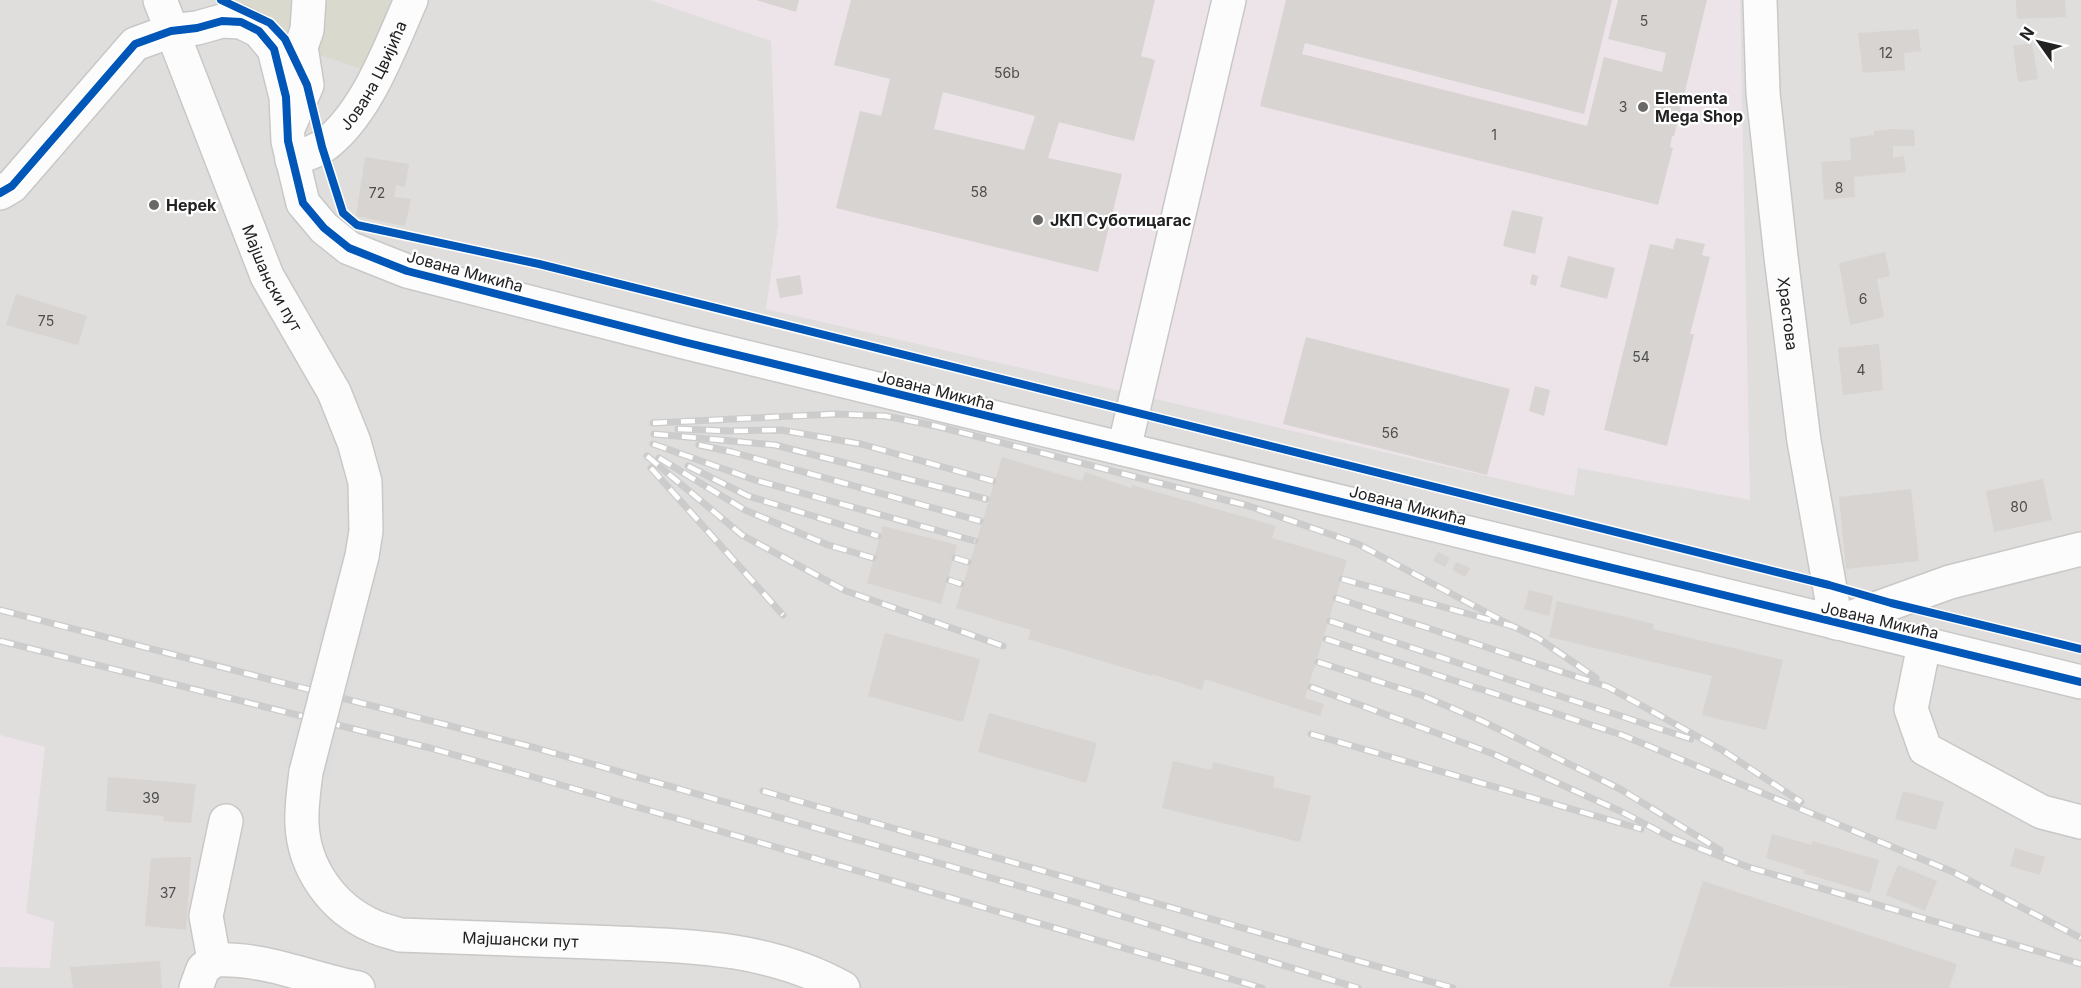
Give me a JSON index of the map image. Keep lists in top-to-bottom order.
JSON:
{
  "streets": {
    "street": [
      "Јована Цвијића",
      "Јована Микића",
      "Мајшански пут",
      "Храстова"
    ]
  },
  "crossings": [
    ["Јована Цвијића", "Јована Микића"],
    ["Јована Микића", "Мајшански пут"],
    ["Јована Микића", "Храстова"]
  ],
  "places": ["Elementa Mega Shop", "Hepek", "ЈКП Суботицагас"],
  "house_numbers": [
    "5",
    "12",
    "56b",
    "3",
    "1",
    "8",
    "58",
    "72",
    "6",
    "75",
    "54",
    "4",
    "56",
    "80",
    "39",
    "37"
  ],
  "north": "top left"
}
